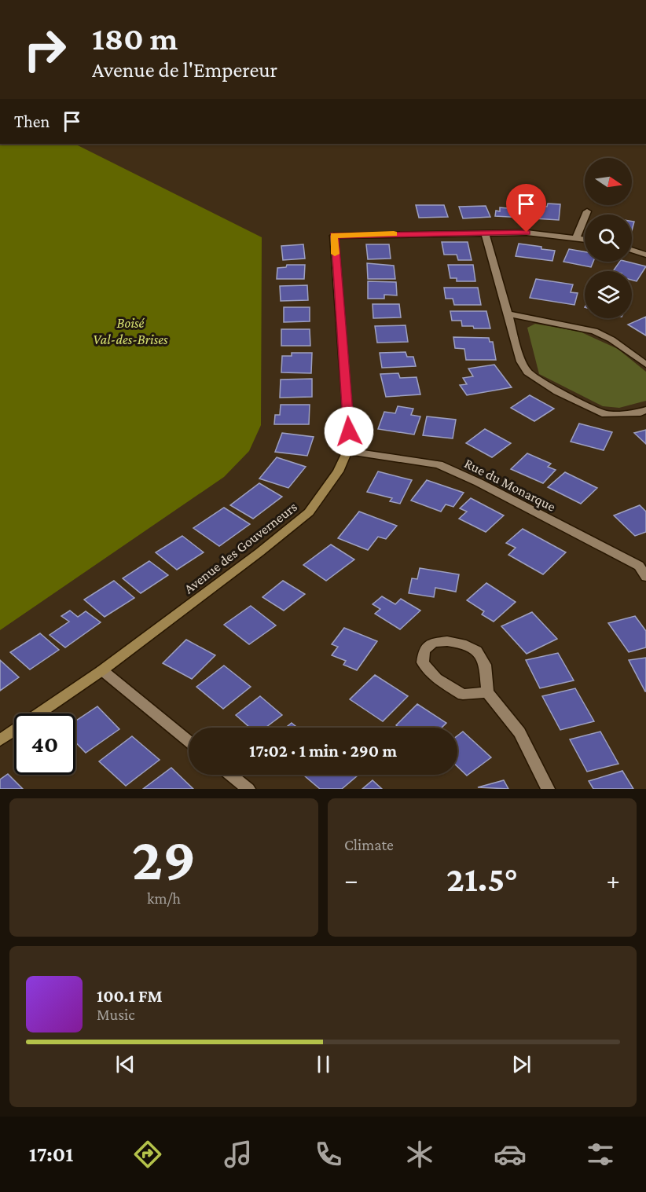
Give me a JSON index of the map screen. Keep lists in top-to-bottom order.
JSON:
{
  "streets": {
    "street": ["Rue du Monarque", "Avenue des Gouverneurs"]
  },
  "crossings": [
    ["Rue du Monarque", "Avenue des Gouverneurs"]
  ],
  "parks": ["Boisé Val-des-Brises"],
  "north": "right",
  "page": {
    "turn": ["180 m", "Avenue de l'Empereur"],
    "then": "Then",
    "limit": "40",
    "trip": "17:02 · 1 min · 290 m",
    "tile": [
      ["29", "km/h"],
      "Climate"
    ],
    "heat": ["−", "21.5°", "+"],
    "song": ["100.1 FM", "Music"],
    "tabs": "17:01"
  }
}
